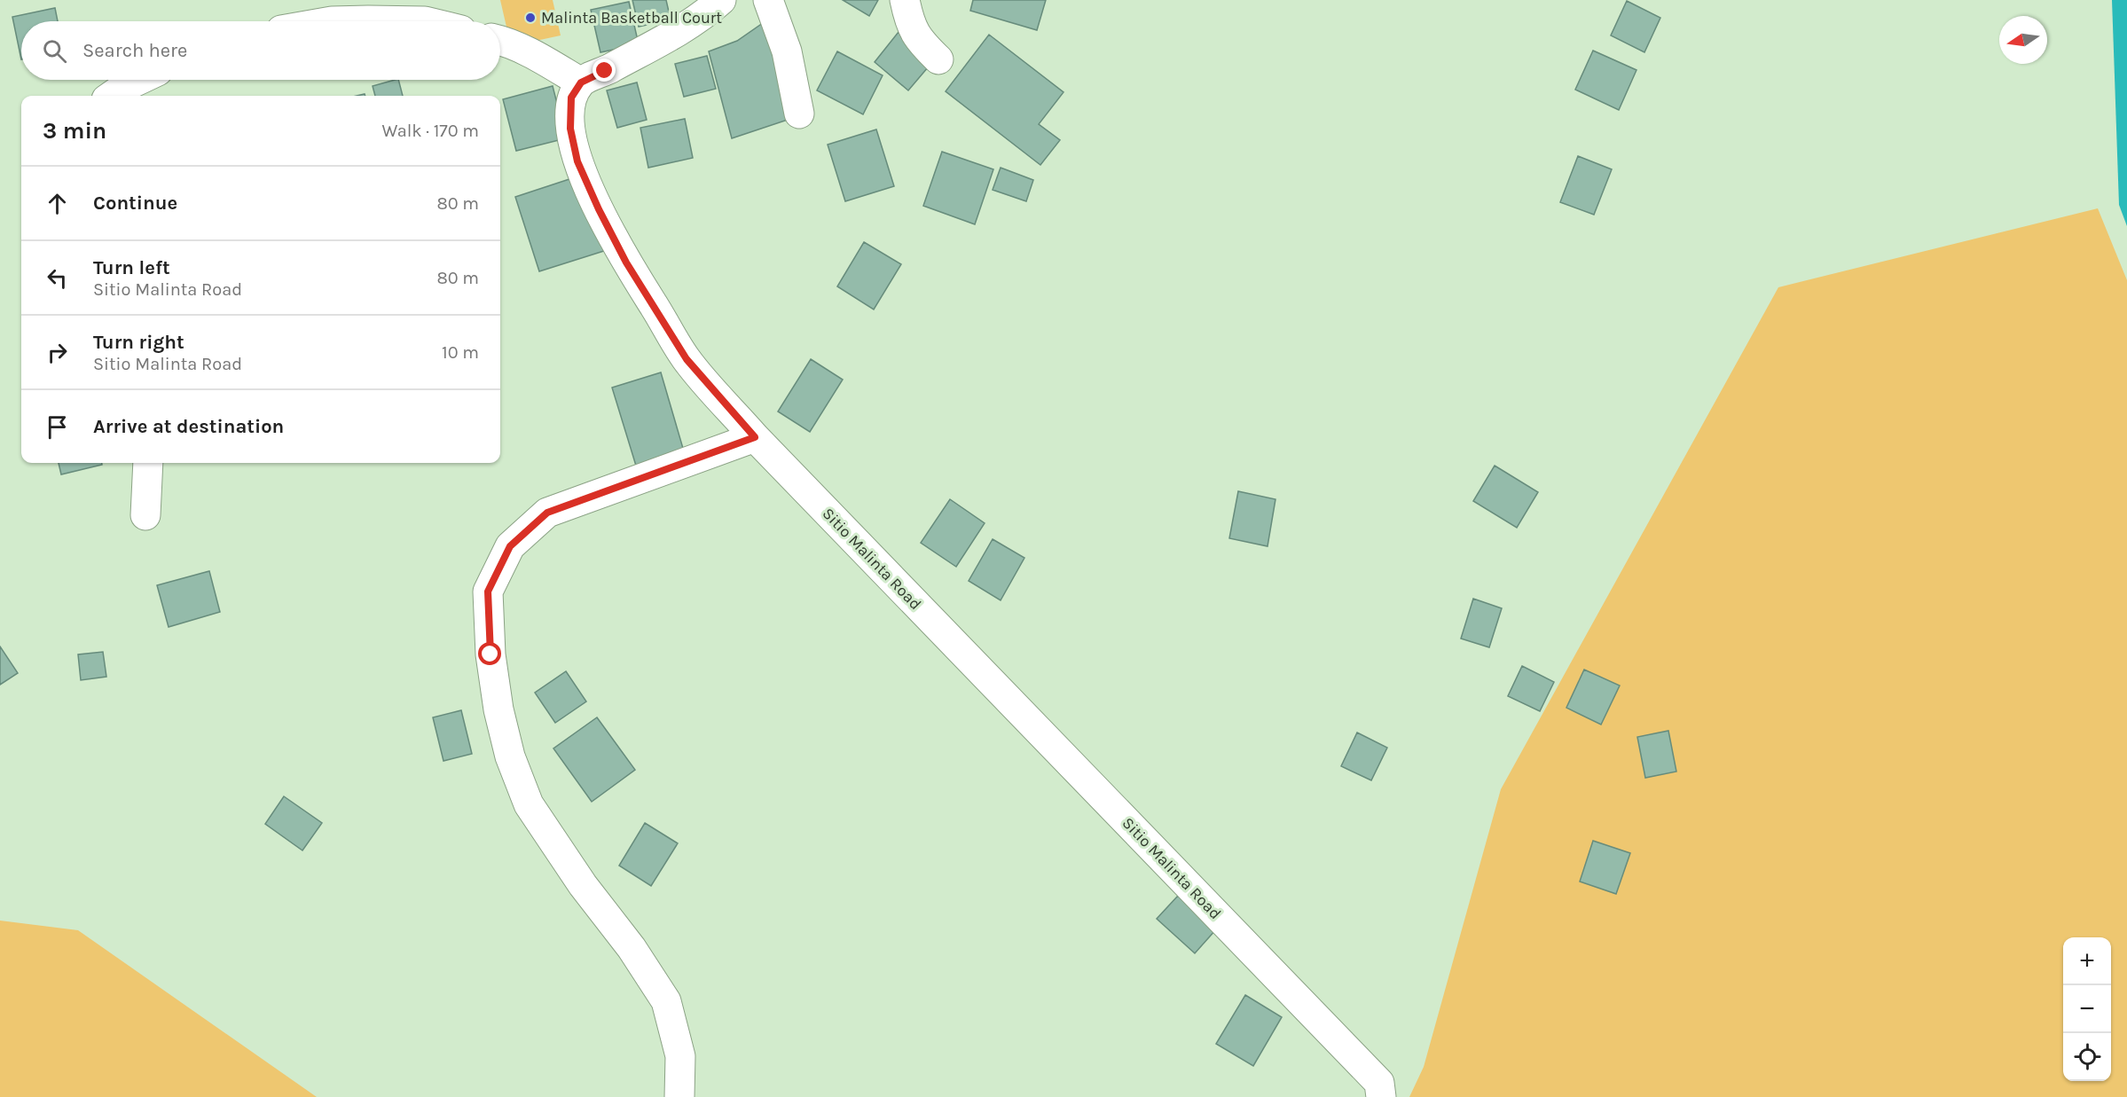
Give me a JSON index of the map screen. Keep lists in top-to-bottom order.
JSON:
{
  "streets": {
    "street": ["Sitio Malinta Road"]
  },
  "places": ["Malinta Basketball Court"],
  "north": "left",
  "page": {
    "search": "Search here",
    "heading": ["3 min", "Walk · 170 m"],
    "list": [
      ["Continue", "80 m"],
      ["Turn left", "Sitio Malinta Road", "80 m"],
      ["Turn right", "Sitio Malinta Road", "10 m"],
      "Arrive at destination"
    ],
    "map_buttons": ["+", "−"]
  }
}
